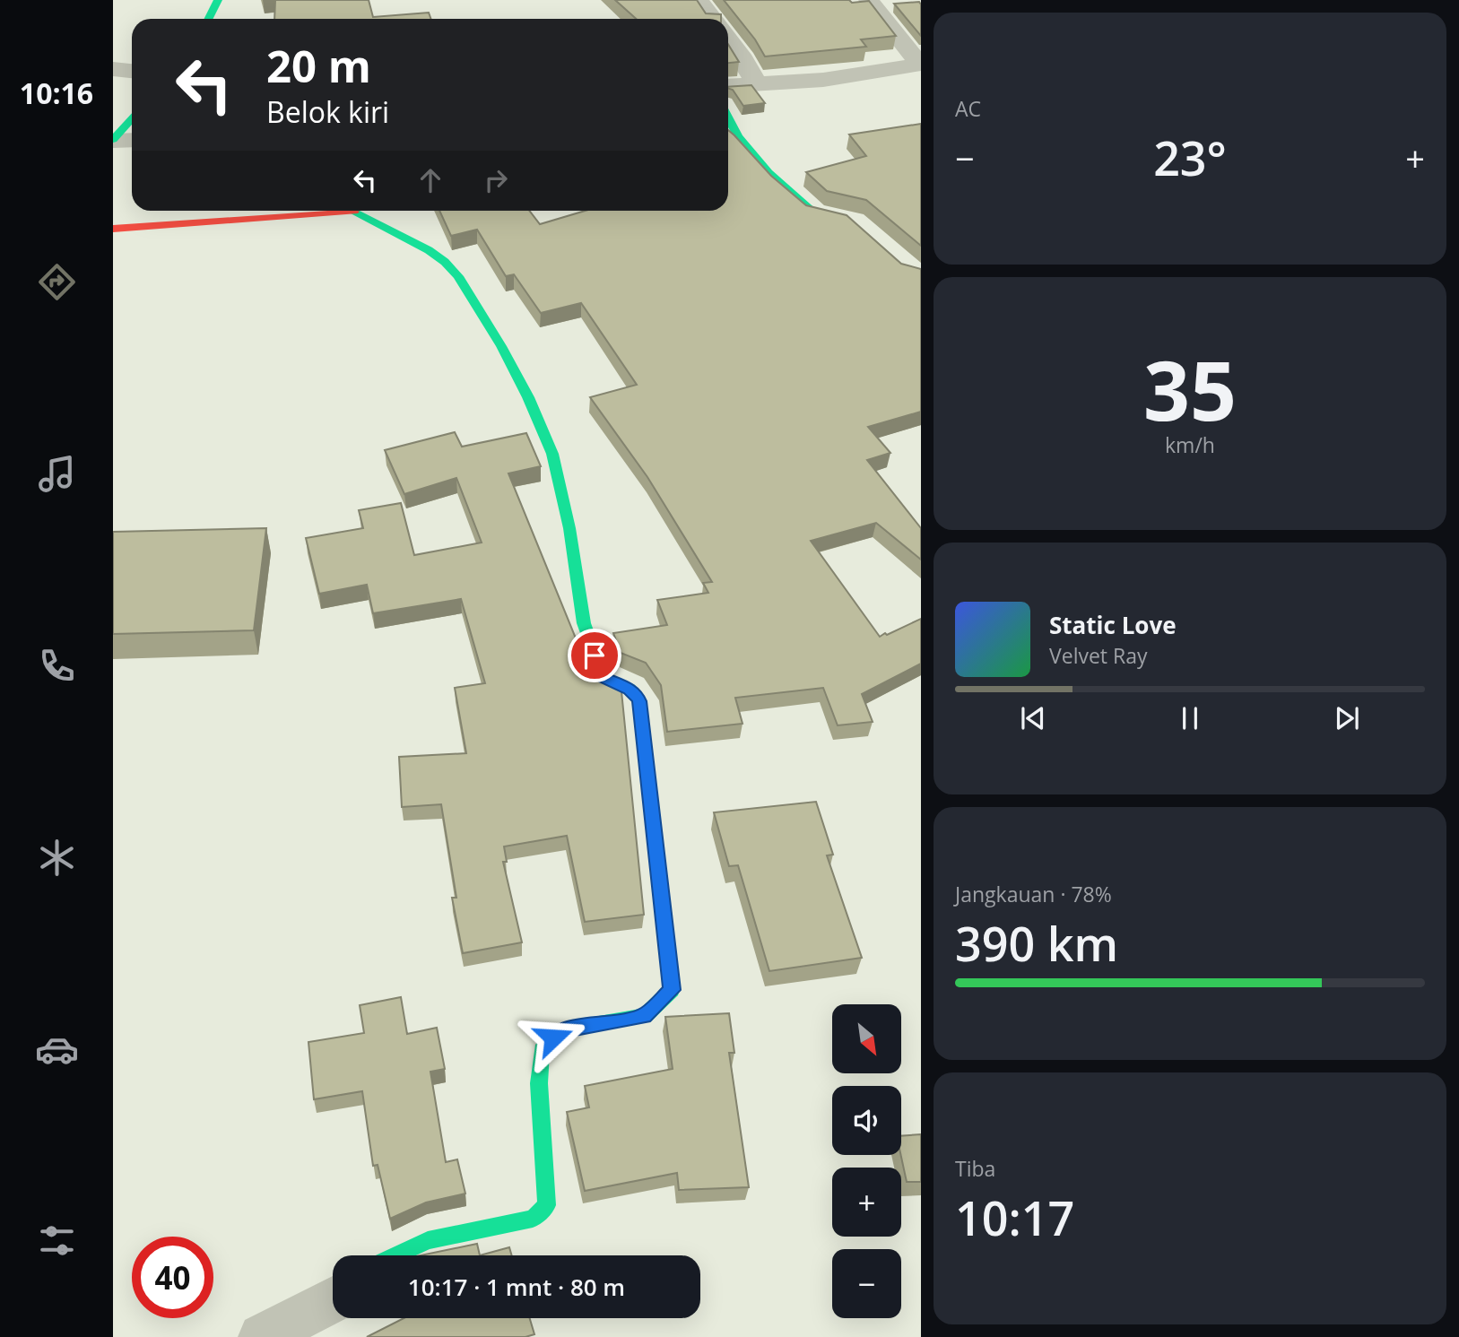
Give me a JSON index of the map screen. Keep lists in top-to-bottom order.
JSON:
{
  "north": "bottom right",
  "page": {
    "tabs": "10:16",
    "tile": [
      "AC",
      ["35", "km/h"],
      ["Jangkauan · 78%", "390 km"],
      ["Tiba", "10:17"]
    ],
    "turn": ["20 m", "Belok kiri"],
    "heat": ["−", "23°", "+"],
    "song": ["Static Love", "Velvet Ray"],
    "map_buttons": ["+", "−"],
    "limit": "40",
    "trip": "10:17 · 1 mnt · 80 m"
  }
}
